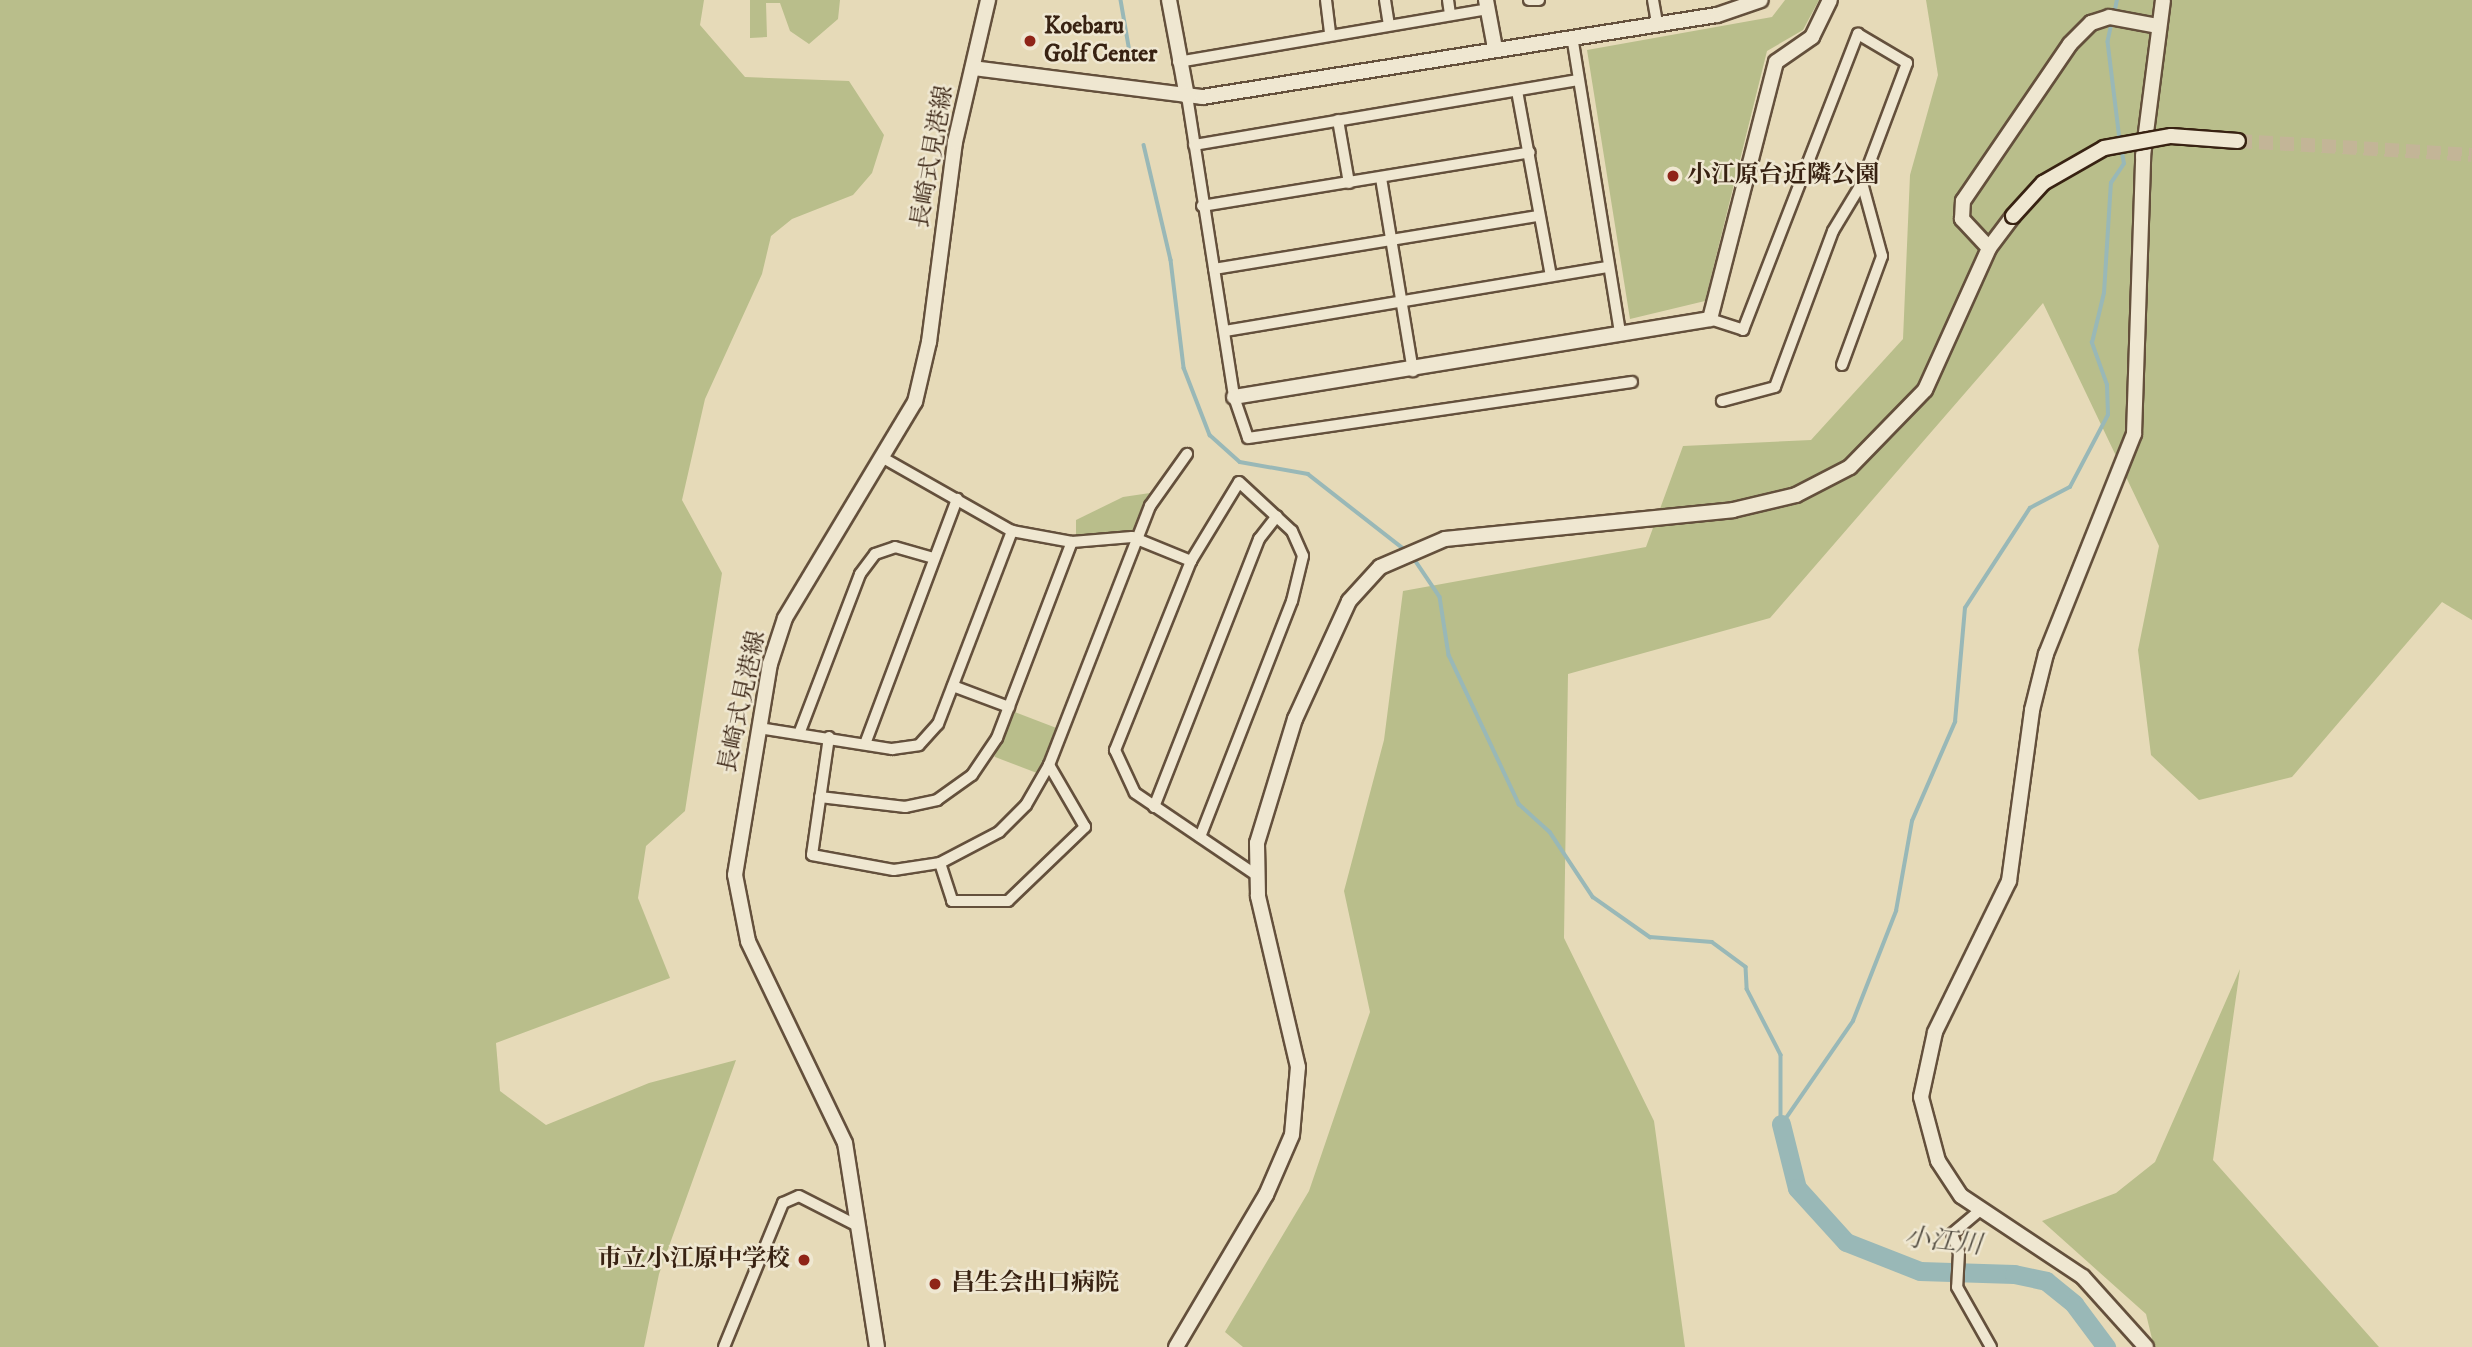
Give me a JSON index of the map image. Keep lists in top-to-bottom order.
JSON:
{
  "streets": {
    "street": ["長崎式見港線"]
  },
  "water": ["小江川"],
  "places": [
    "Koebaru Golf Center",
    "小江原台近隣公園",
    "市立小江原中学校",
    "昌生会出口病院"
  ]
}
